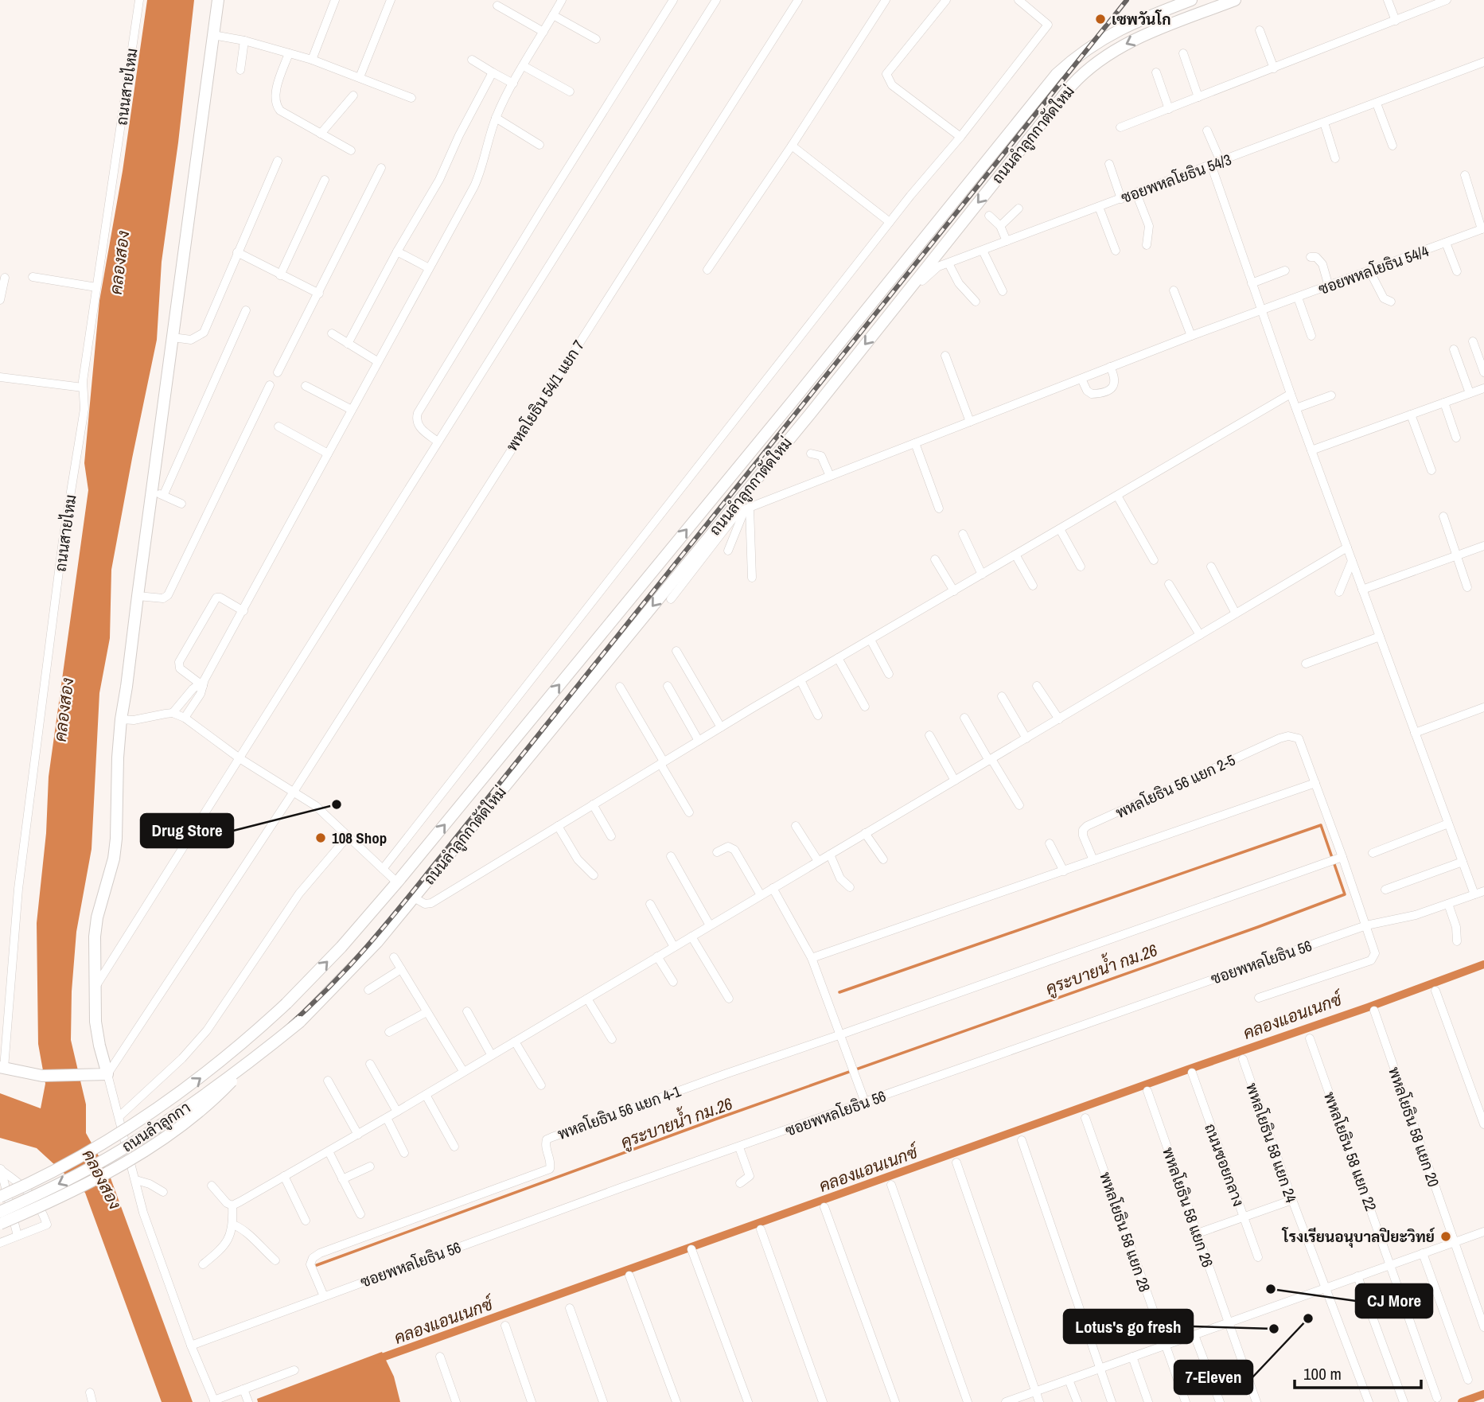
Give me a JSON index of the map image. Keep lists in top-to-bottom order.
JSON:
{
  "streets": {
    "main road": ["ถนนลำลูกกาตัดใหม่", "ถนนลำลูกกา"],
    "street": [
      "ถนนสายไหม",
      "ซอยพหลโยธิน 54/3",
      "ซอยพหลโยธิน 54/4",
      "พหลโยธิน 54/1 แยก 7",
      "พหลโยธิน 56 แยก 2-5",
      "ซอยพหลโยธิน 56",
      "พหลโยธิน 56 แยก 4-1",
      "พหลโยธิน 58 แยก 20",
      "พหลโยธิน 58 แยก 24",
      "พหลโยธิน 58 แยก 22",
      "ถนนซอยกลาง",
      "พหลโยธิน 58 แยก 26",
      "พหลโยธิน 58 แยก 28"
    ]
  },
  "crossings": [
    ["ถนนลำลูกกาตัดใหม่", "ถนนลำลูกกา"],
    ["ซอยพหลโยธิน 56", "พหลโยธิน 56 แยก 4-1"]
  ],
  "water": ["คลองสอง", "คูระบายน้ำ กม.26", "คลองแอนเนกซ์"],
  "places": [
    "เซพวันโก",
    "Drug Store",
    "108 Shop",
    "โรงเรียนอนุบาลปิยะวิทย์",
    "CJ More",
    "7-Eleven",
    "Lotus's go fresh"
  ],
  "scale_bar": "100 m"
}
